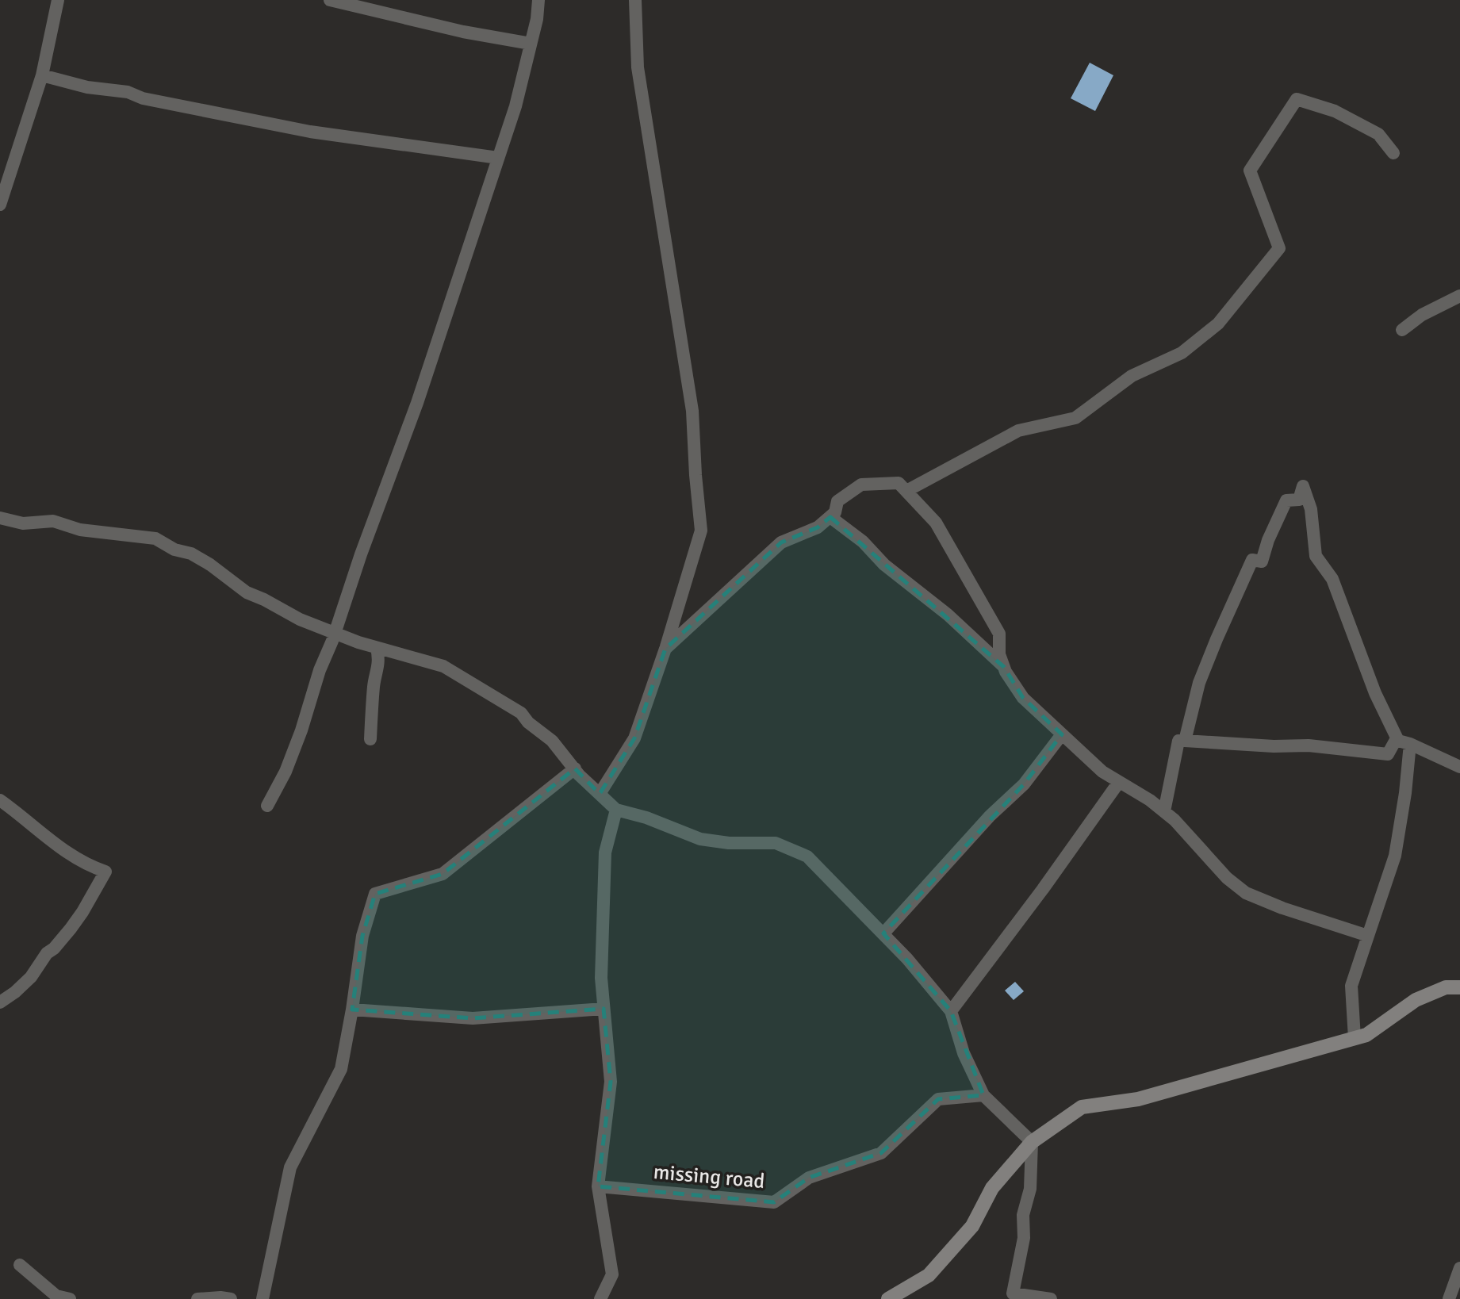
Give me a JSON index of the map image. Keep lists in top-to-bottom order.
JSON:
{
  "streets": {
    "street": ["missing road"]
  }
}
